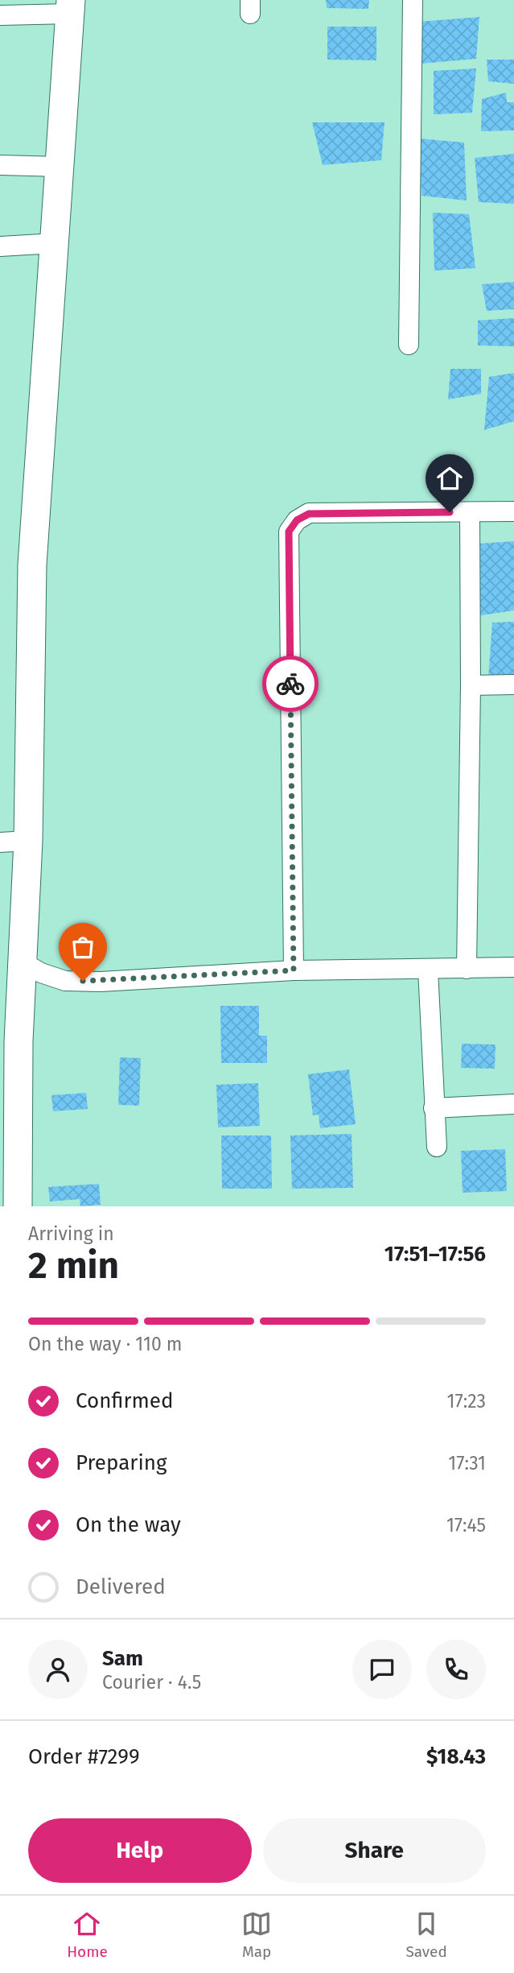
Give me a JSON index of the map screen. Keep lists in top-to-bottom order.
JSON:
{
  "page": {
    "heading": ["2 min", "Arriving in", "17:51–17:56"],
    "panel": [
      "Sam",
      "Courier · 4.5",
      "Order #7299",
      "$18.43"
    ],
    "bar": "On the way · 110 m",
    "list": [
      ["Confirmed", "17:23"],
      ["Preparing", "17:31"],
      ["On the way", "17:45"],
      "Delivered"
    ],
    "buttons": ["Help", "Share"],
    "tabs": ["Home", "Map", "Saved"]
  }
}
